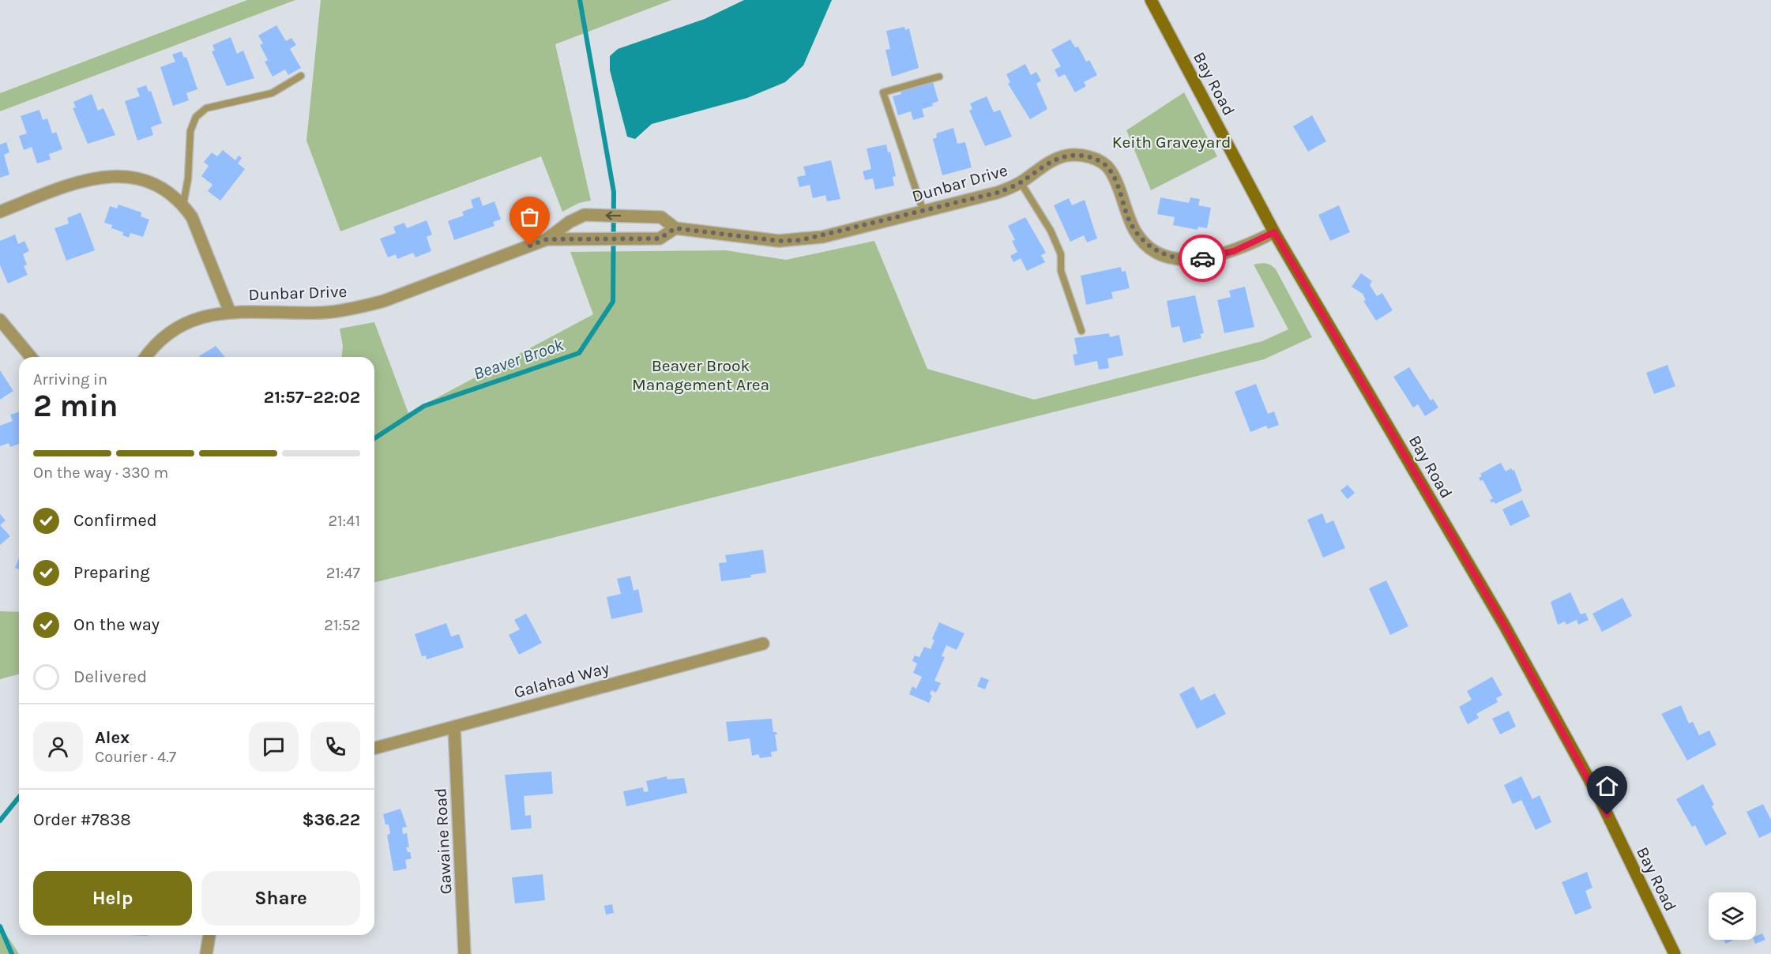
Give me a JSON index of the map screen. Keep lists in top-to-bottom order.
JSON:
{
  "streets": {
    "main road": ["Bay Road"],
    "street": ["Dunbar Drive", "Galahad Way", "Gawaine Road"]
  },
  "crossings": [
    ["Bay Road", "Dunbar Drive"],
    ["Galahad Way", "Gawaine Road"]
  ],
  "water": ["Beaver Brook"],
  "parks": ["Keith Graveyard", "Beaver Brook Management Area"],
  "page": {
    "heading": ["2 min", "Arriving in", "21:57–22:02"],
    "panel": [
      "Alex",
      "Courier · 4.7",
      "Order #7838",
      "$36.22"
    ],
    "bar": "On the way · 330 m",
    "list": [
      ["Confirmed", "21:41"],
      ["Preparing", "21:47"],
      ["On the way", "21:52"],
      "Delivered"
    ],
    "buttons": ["Help", "Share"]
  }
}
